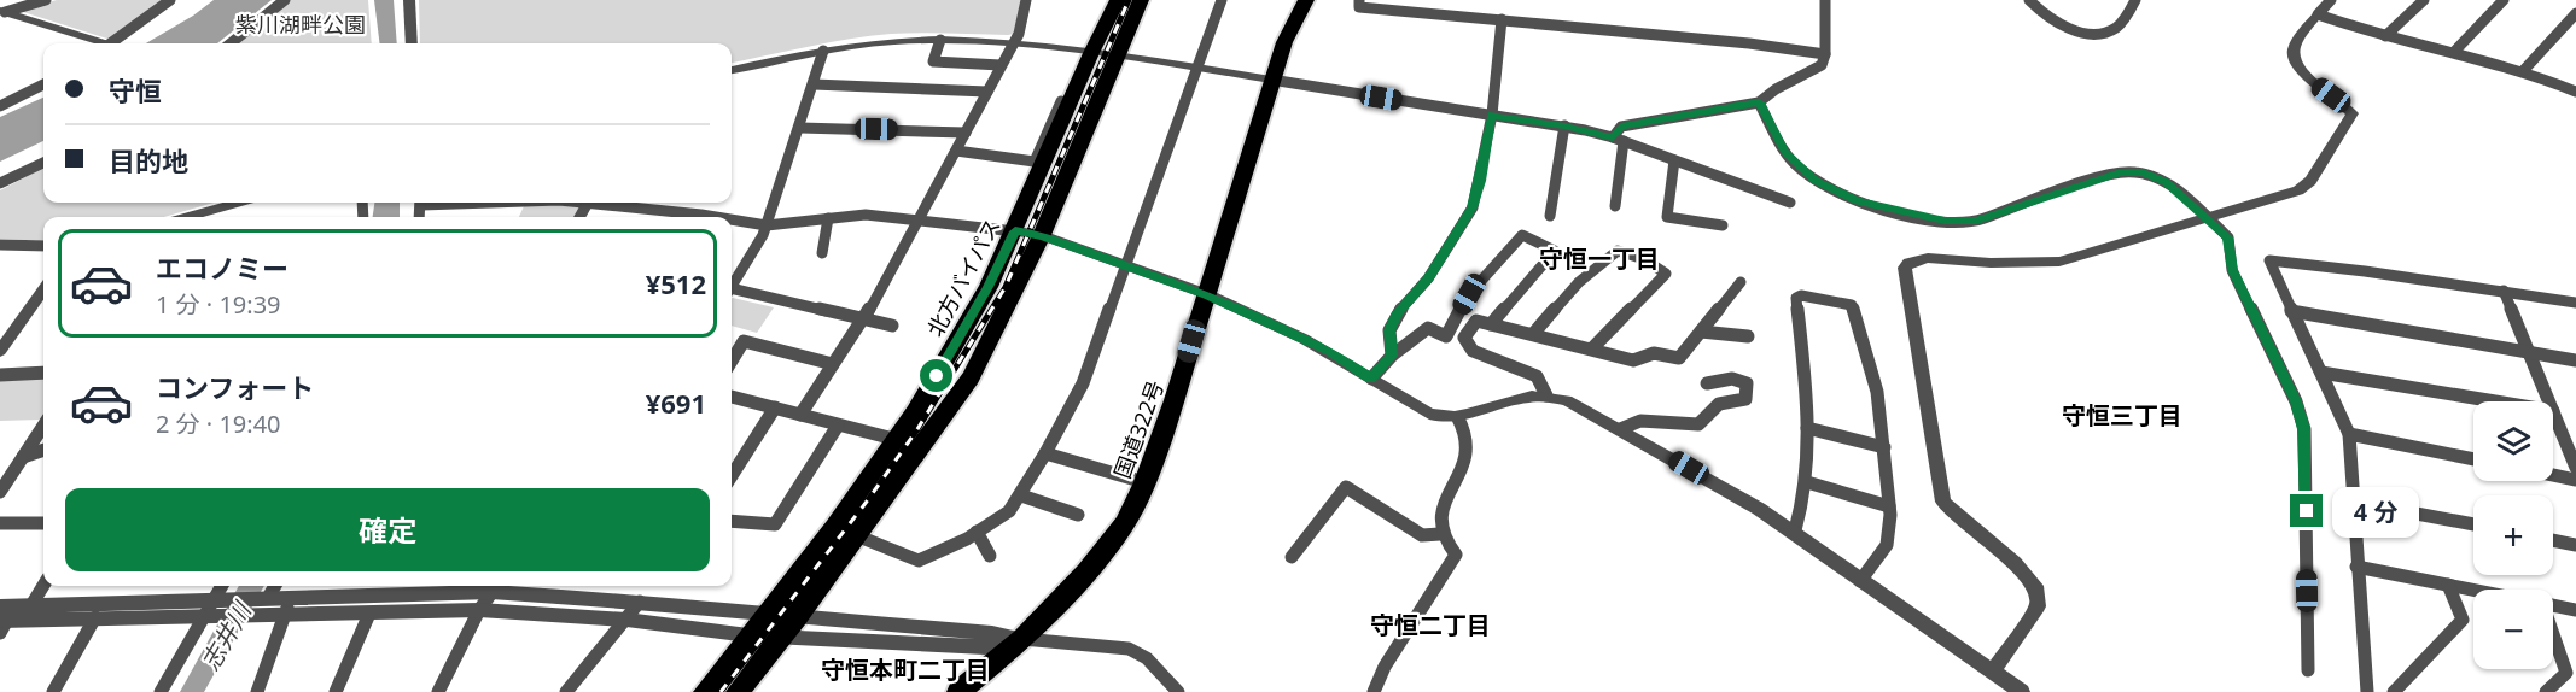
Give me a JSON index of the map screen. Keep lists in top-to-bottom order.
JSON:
{
  "streets": {
    "highway": ["北方バイパス", "国道322号"]
  },
  "districts": [
    "守恒一丁目",
    "守恒三丁目",
    "守恒二丁目",
    "守恒本町二丁目"
  ],
  "water": ["志井川"],
  "parks": ["紫川湖畔公園"],
  "page": {
    "banner": ["守恒", "目的地"],
    "list": [
      {
        "name": "エコノミー",
        "note": "1 分 · 19:39",
        "value": "¥512"
      },
      {
        "name": "コンフォート",
        "note": "2 分 · 19:40",
        "value": "¥691"
      }
    ],
    "map_buttons": ["+", "−"],
    "buttons": "確定",
    "bubble": "4 分"
  }
}
